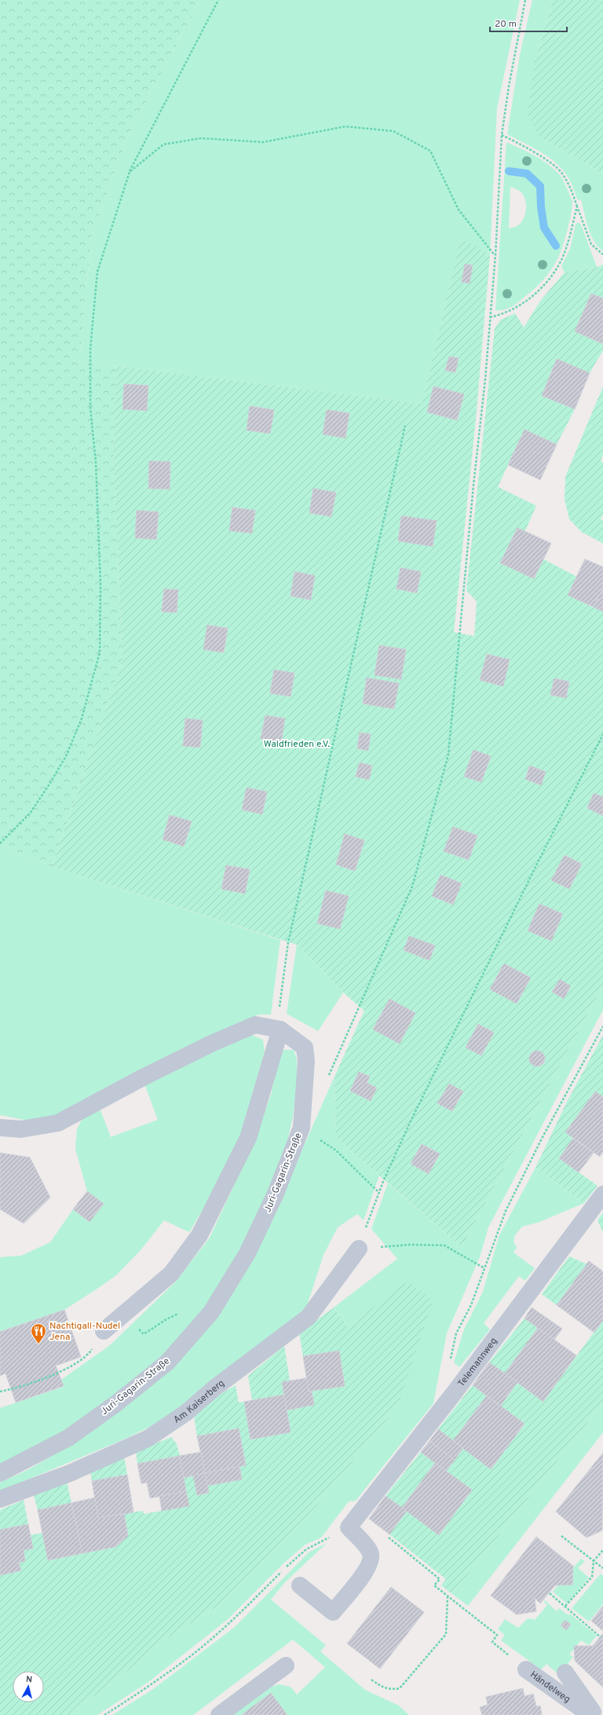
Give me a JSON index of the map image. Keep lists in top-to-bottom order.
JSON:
{
  "streets": {
    "street": [
      "Juri-Gagarin-Straße",
      "Telemannweg",
      "Am Kaiserberg",
      "Händelweg"
    ]
  },
  "parks": ["Waldfrieden e.V."],
  "places": {
    "restaurant": ["Nachtigall-Nudel Jena"]
  },
  "scale_bar": "20 m",
  "north": "top"
}
